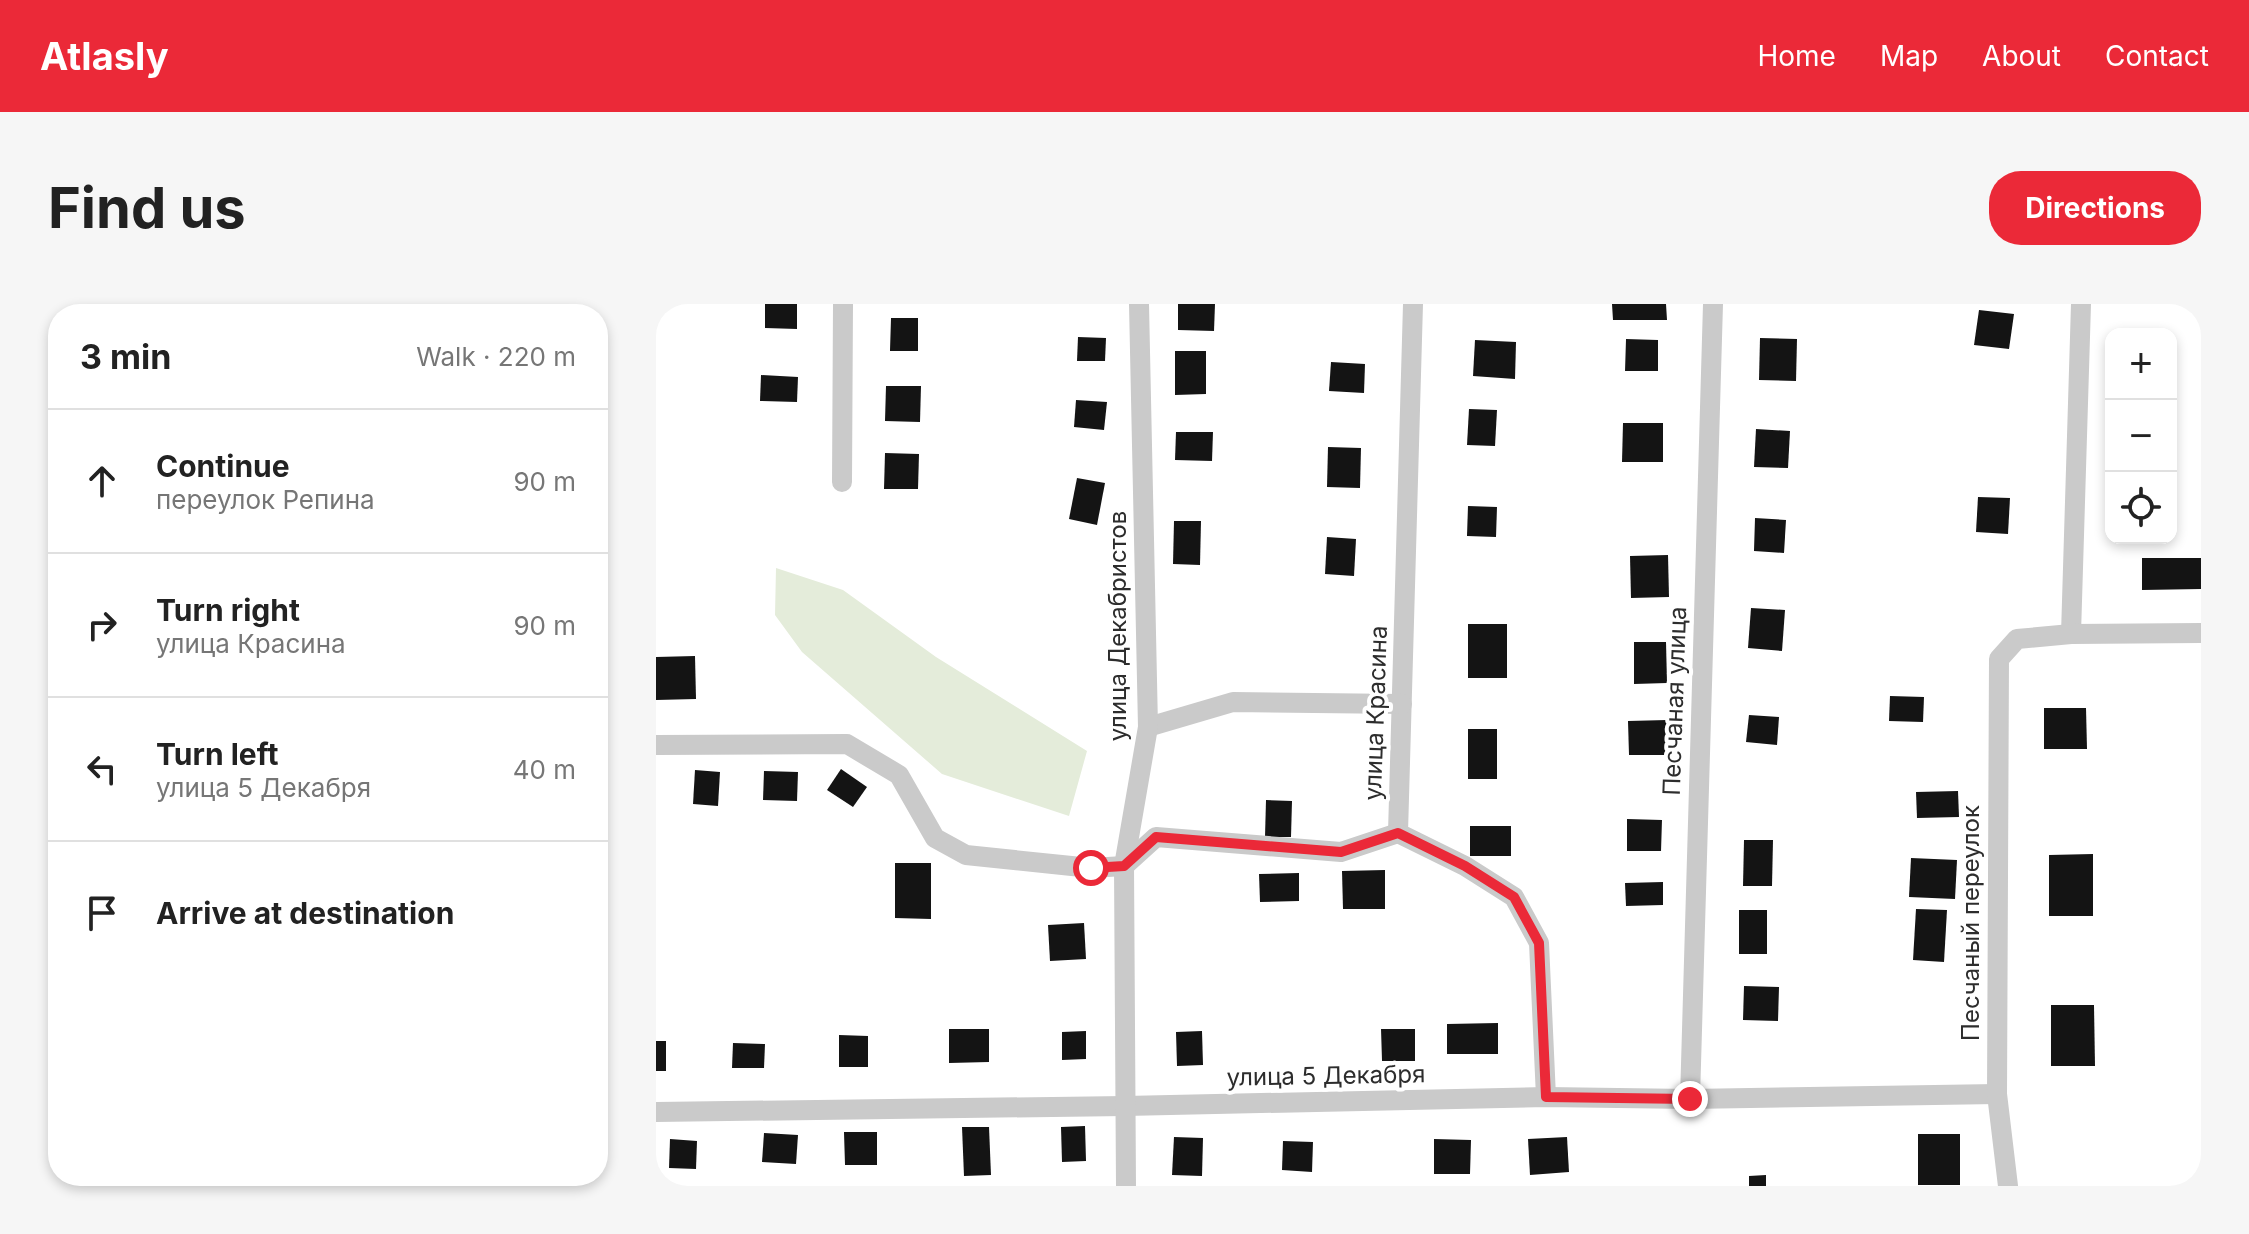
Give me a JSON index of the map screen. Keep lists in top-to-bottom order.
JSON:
{
  "streets": {
    "street": [
      "улица Декабристов",
      "Песчаная улица",
      "улица Красина",
      "Песчаный переулок",
      "улица 5 Декабря"
    ]
  },
  "crossings": [
    ["улица Декабристов", "улица 5 Декабря"],
    ["Песчаная улица", "улица 5 Декабря"],
    ["улица Красина", "улица 5 Декабря"],
    ["Песчаный переулок", "улица 5 Декабря"]
  ],
  "page": {
    "header": "Atlasly",
    "nav": [
      "Home",
      "Map",
      "About",
      "Contact"
    ],
    "buttons": "Directions",
    "title": "Find us",
    "heading": ["3 min", "Walk · 220 m"],
    "map_buttons": ["+", "−"],
    "list": [
      ["Continue", "переулок Репина", "90 m"],
      ["Turn right", "улица Красина", "90 m"],
      ["Turn left", "улица 5 Декабря", "40 m"],
      "Arrive at destination"
    ]
  }
}
